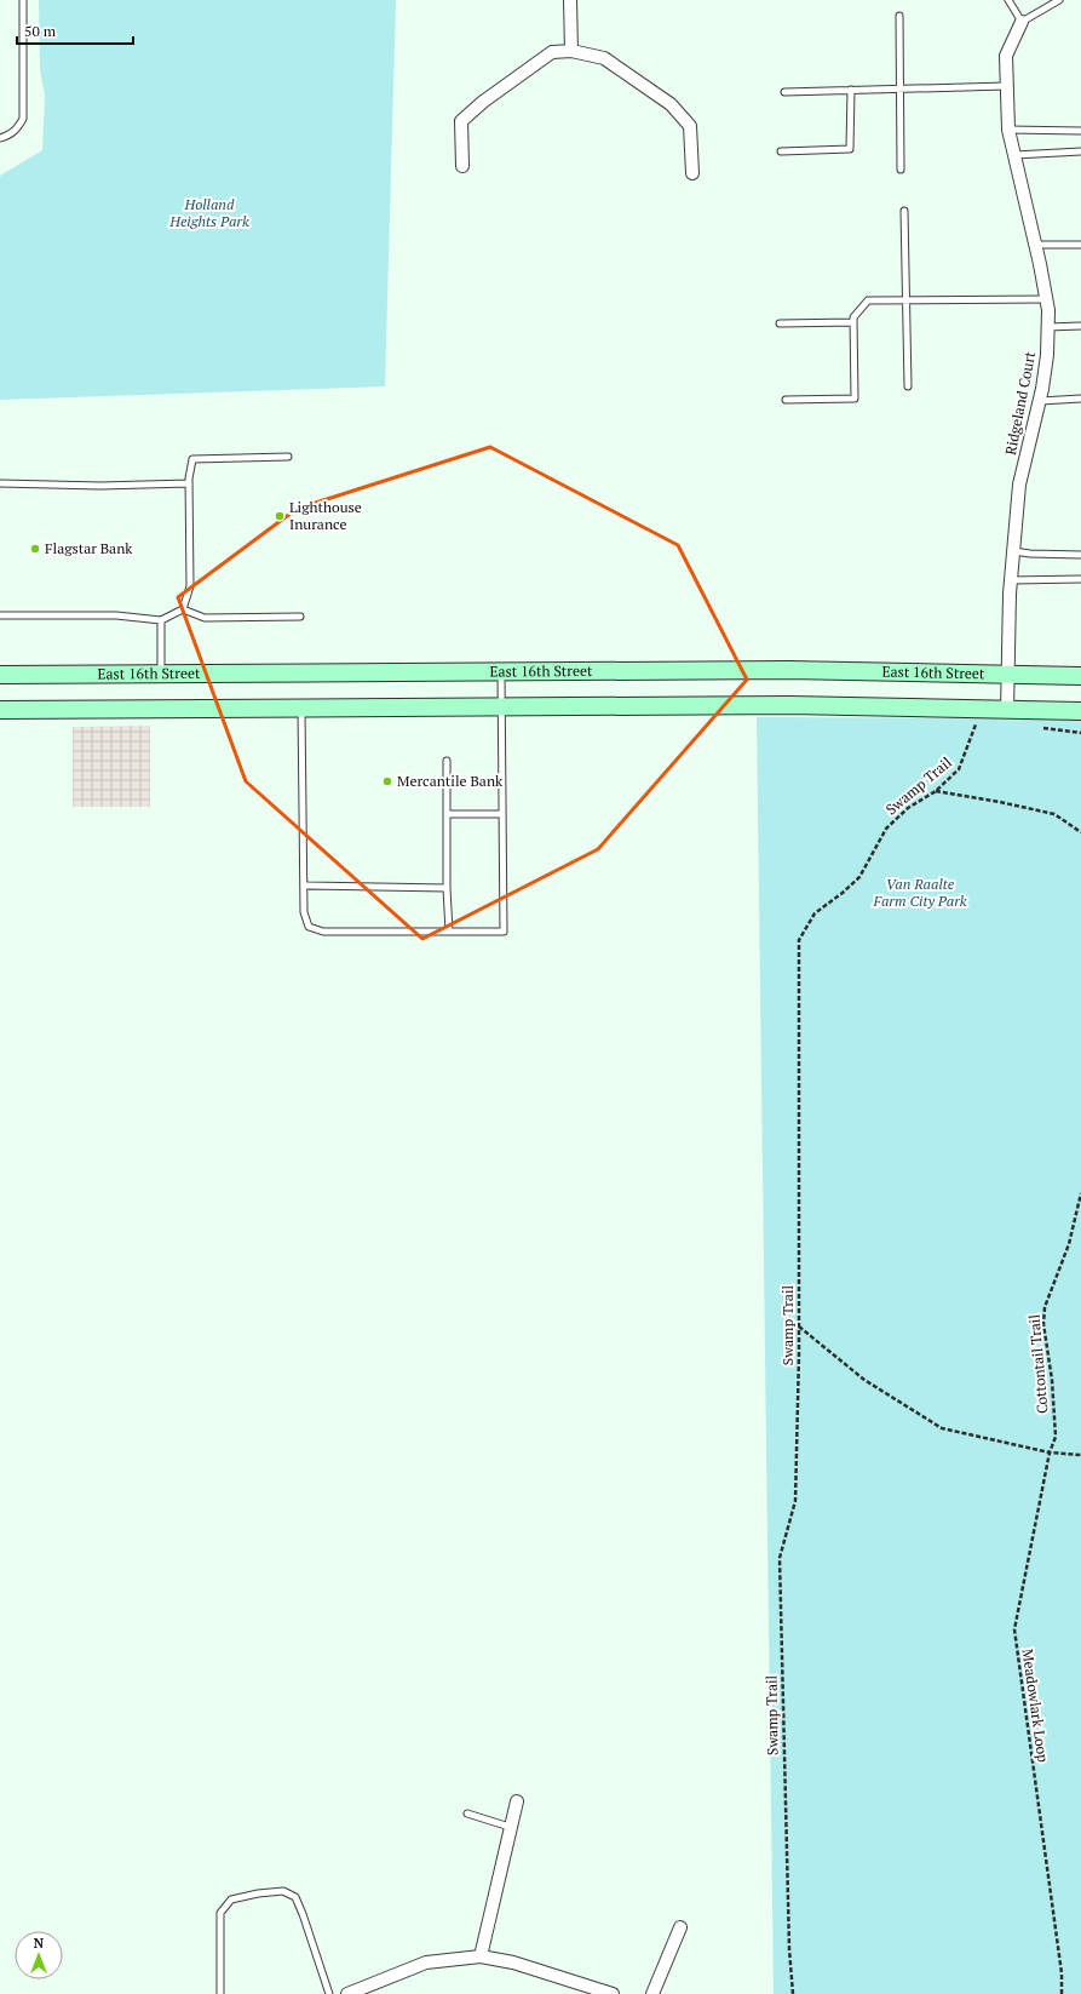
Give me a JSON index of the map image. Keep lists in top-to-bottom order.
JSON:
{
  "streets": {
    "main road": ["East 16th Street"],
    "street": ["Ridgeland Court"],
    "path": ["Swamp Trail", "Cottontail Trail", "Meadowlark Loop"]
  },
  "crossings": [
    ["Ridgeland Court", "East 16th Street"],
    ["Cottontail Trail", "Meadowlark Loop"]
  ],
  "parks": ["Holland Heights Park", "Van Raalte Farm City Park"],
  "places": ["Lighthouse Inurance", "Flagstar Bank", "Mercantile Bank"],
  "scale_bar": "50 m",
  "north": "top"
}
